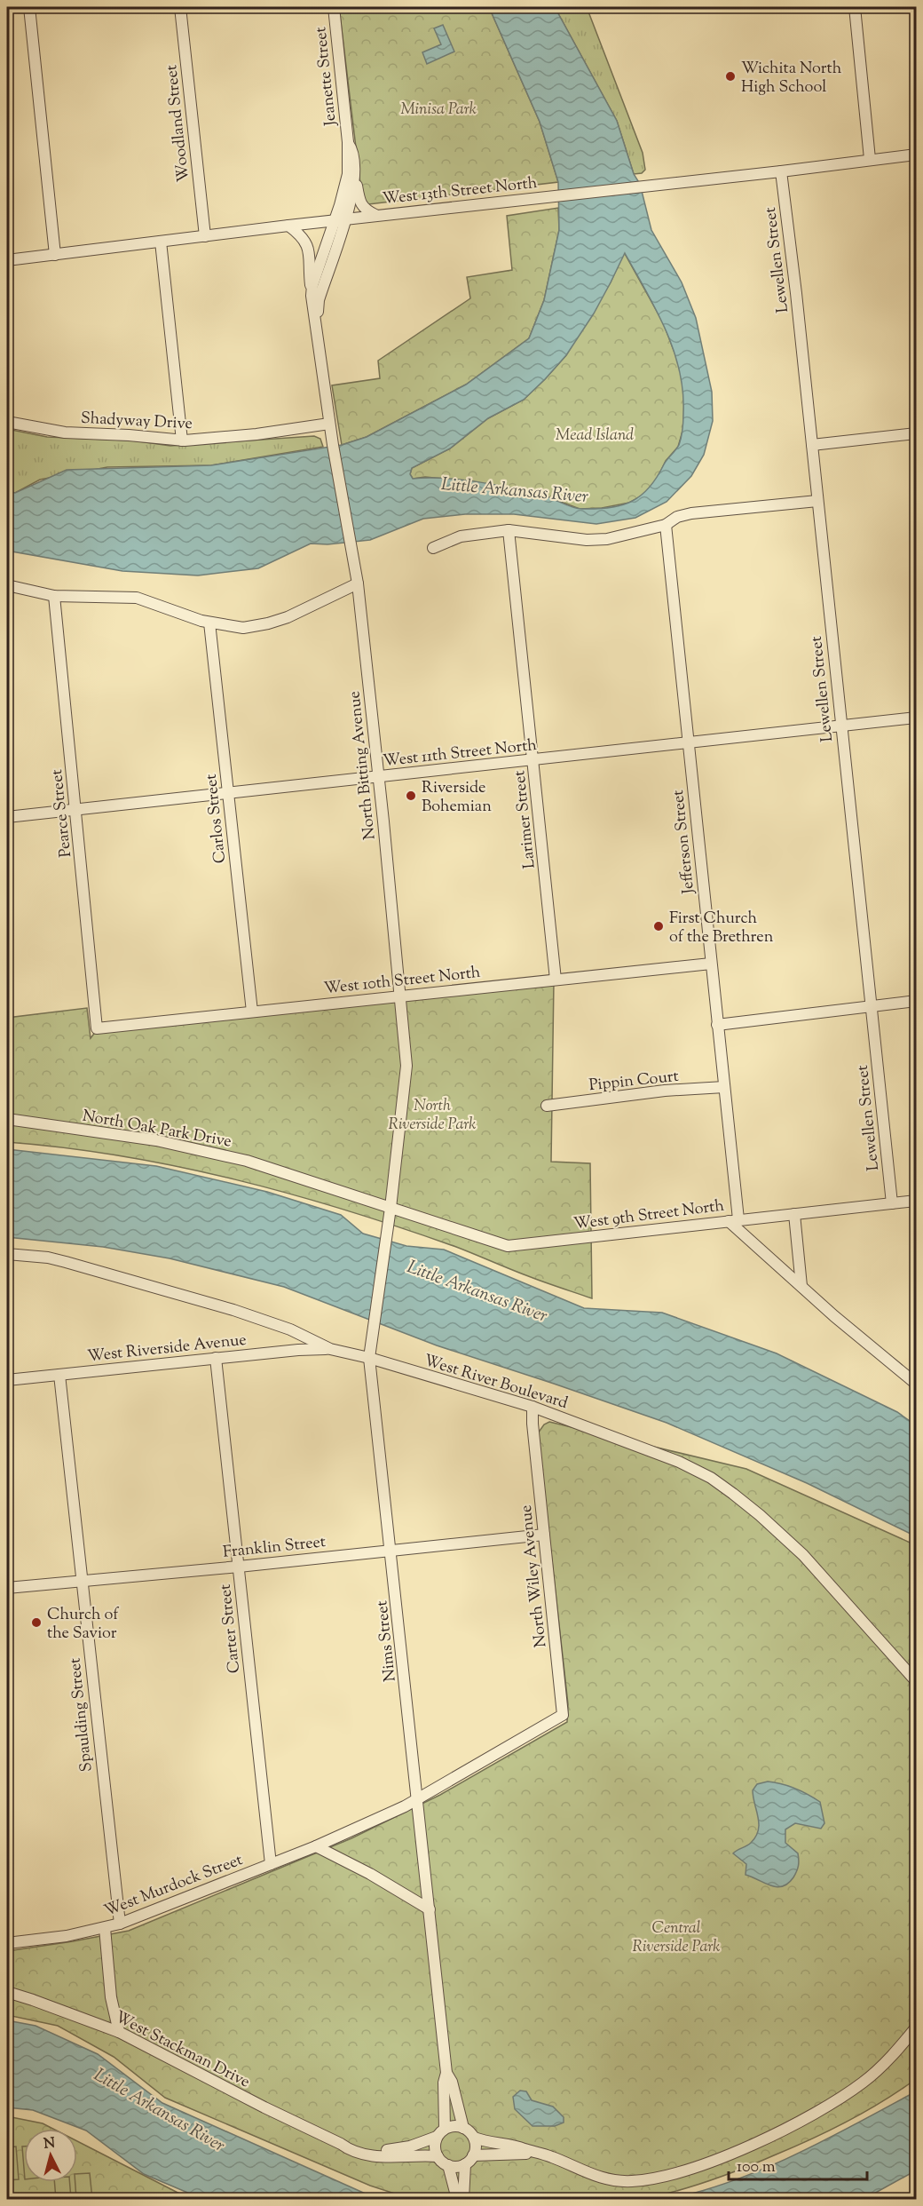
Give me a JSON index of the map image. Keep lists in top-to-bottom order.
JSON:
{
  "streets": {
    "street": [
      "Jeanette Street",
      "Woodland Street",
      "West 13th Street North",
      "Lewellen Street",
      "Shadyway Drive",
      "West 11th Street North",
      "North Bitting Avenue",
      "Pearce Street",
      "Carlos Street",
      "Larimer Street",
      "Jefferson Street",
      "West 10th Street North",
      "Pippin Court",
      "North Oak Park Drive",
      "West 9th Street North",
      "West Riverside Avenue",
      "West River Boulevard",
      "Franklin Street",
      "North Wiley Avenue",
      "Carter Street",
      "Nims Street",
      "Spaulding Street",
      "West Murdock Street",
      "West Stackman Drive"
    ]
  },
  "crossings": [
    ["Jeanette Street", "West 13th Street North"],
    ["Jeanette Street", "North Bitting Avenue"],
    ["Woodland Street", "West 13th Street North"],
    ["West 13th Street North", "Lewellen Street"],
    ["West 13th Street North", "North Bitting Avenue"],
    ["Lewellen Street", "West 11th Street North"],
    ["Lewellen Street", "West 9th Street North"],
    ["Shadyway Drive", "North Bitting Avenue"],
    ["West 11th Street North", "North Bitting Avenue"],
    ["West 11th Street North", "Pearce Street"],
    ["West 11th Street North", "Carlos Street"],
    ["West 11th Street North", "Larimer Street"],
    ["West 11th Street North", "Jefferson Street"],
    ["North Bitting Avenue", "West 10th Street North"],
    ["North Bitting Avenue", "North Oak Park Drive"],
    ["North Bitting Avenue", "West 9th Street North"],
    ["North Bitting Avenue", "Nims Street"],
    ["Pearce Street", "West 10th Street North"],
    ["Carlos Street", "West 10th Street North"],
    ["Larimer Street", "West 10th Street North"],
    ["Jefferson Street", "West 10th Street North"],
    ["Jefferson Street", "Pippin Court"],
    ["Jefferson Street", "West 9th Street North"],
    ["North Oak Park Drive", "West 9th Street North"],
    ["North Oak Park Drive", "Nims Street"],
    ["West 9th Street North", "Nims Street"],
    ["West Riverside Avenue", "West River Boulevard"],
    ["West Riverside Avenue", "Carter Street"],
    ["West Riverside Avenue", "Spaulding Street"],
    ["West River Boulevard", "North Wiley Avenue"],
    ["West River Boulevard", "Nims Street"],
    ["Franklin Street", "North Wiley Avenue"],
    ["Franklin Street", "Carter Street"],
    ["Franklin Street", "Nims Street"],
    ["Franklin Street", "Spaulding Street"],
    ["North Wiley Avenue", "West Murdock Street"],
    ["Carter Street", "West Murdock Street"],
    ["Nims Street", "West Murdock Street"],
    ["Nims Street", "West Stackman Drive"],
    ["Spaulding Street", "West Murdock Street"]
  ],
  "water": ["Little Arkansas River"],
  "parks": [
    "Minisa Park",
    "Mead Island",
    "North Riverside Park",
    "Central Riverside Park"
  ],
  "places": [
    "Wichita North High School",
    "Riverside Bohemian",
    "First Church of the Brethren",
    "Church of the Savior"
  ],
  "scale_bar": "100 m",
  "north": "top"
}
